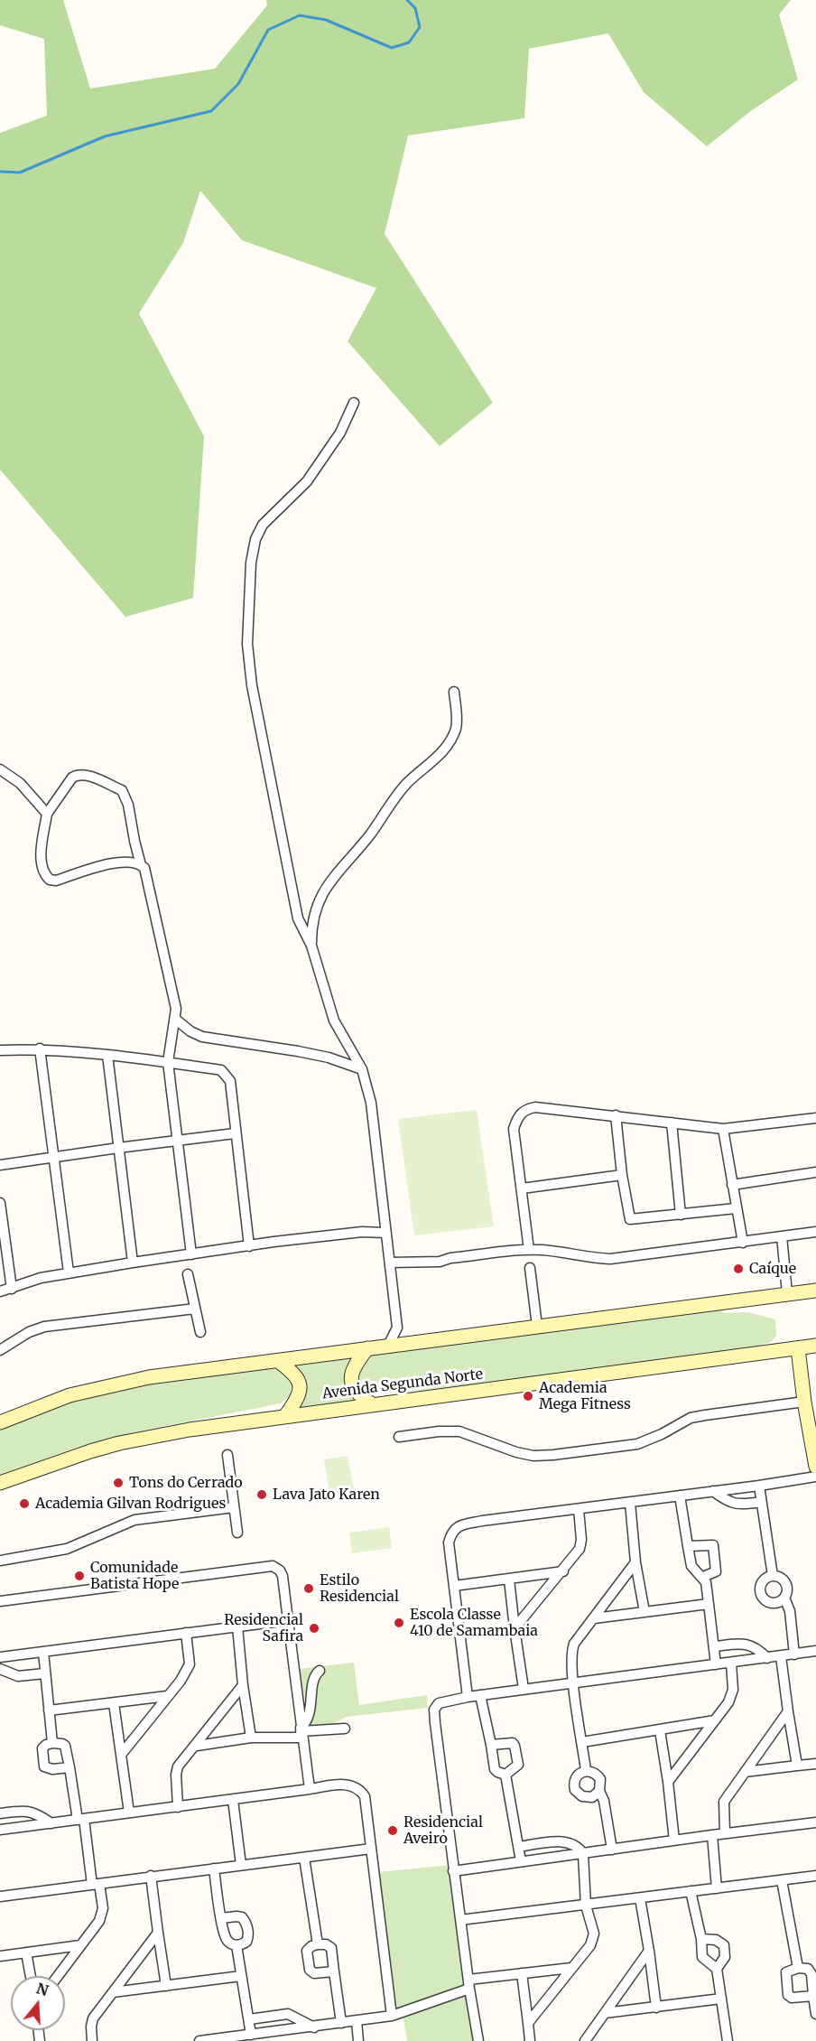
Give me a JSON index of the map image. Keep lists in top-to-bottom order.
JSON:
{
  "streets": {
    "main road": ["Avenida Segunda Norte"]
  },
  "places": [
    "Caíque",
    "Academia Mega Fitness",
    "Tons do Cerrado",
    "Lava Jato Karen",
    "Academia Gilvan Rodrigues",
    "Comunidade Batista Hope",
    "Estilo Residencial",
    "Escola Classe 410 de Samambaia",
    "Residencial Safira",
    "Residencial Aveiro"
  ],
  "north": "top"
}
